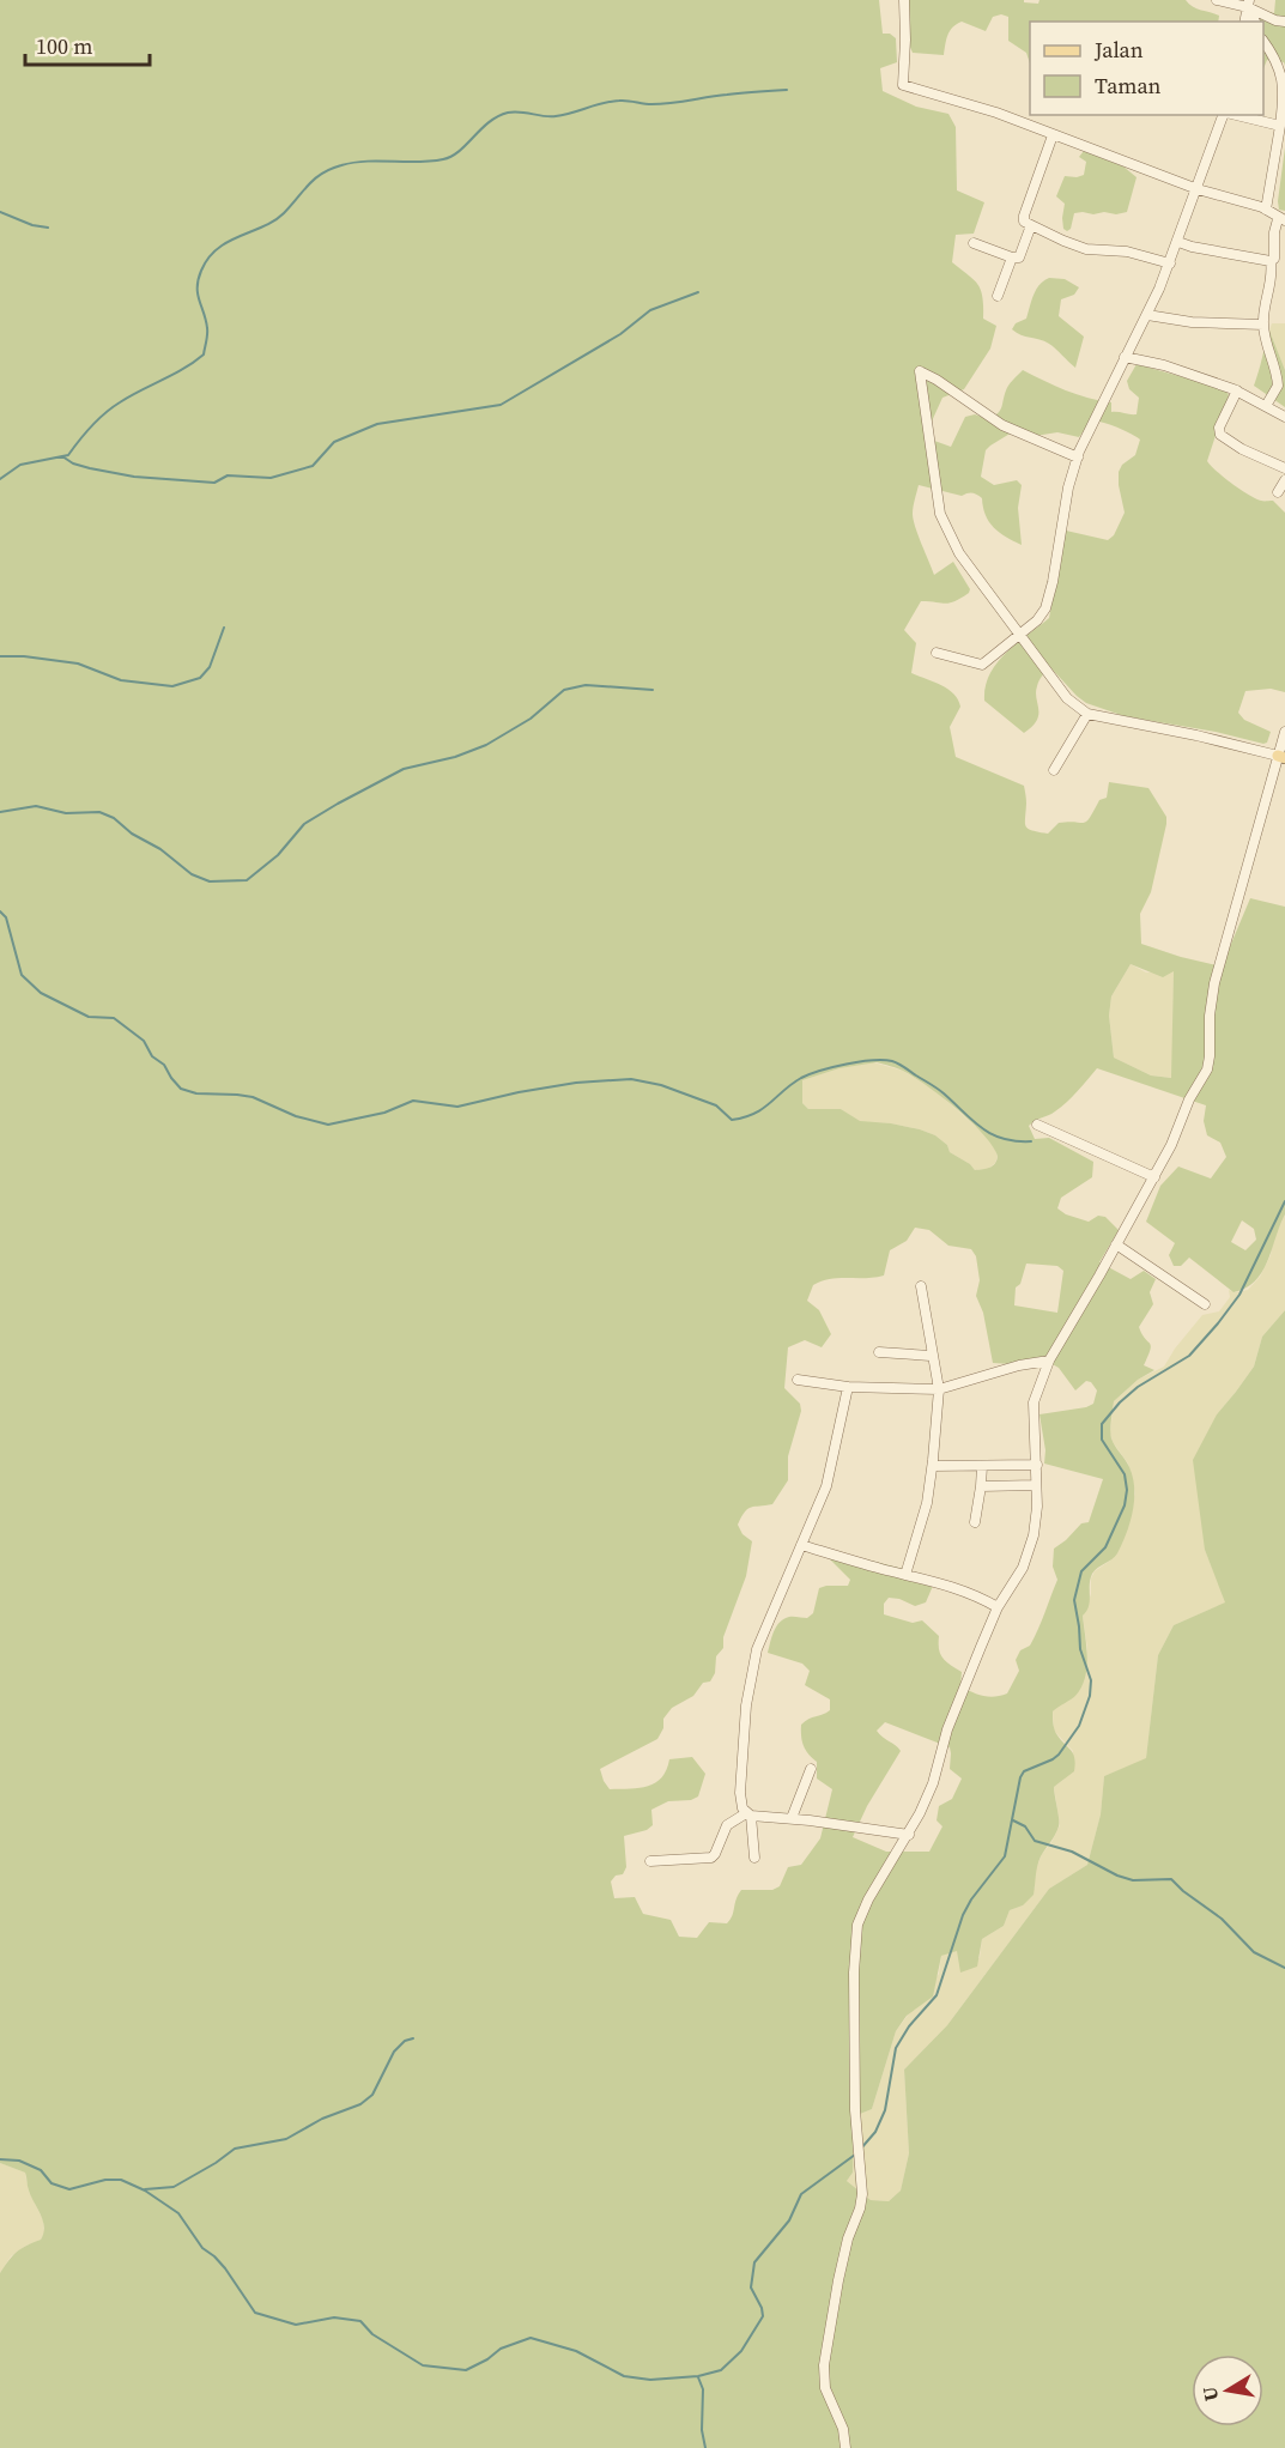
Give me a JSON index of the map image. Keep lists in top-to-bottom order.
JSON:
{
  "legend": ["Jalan", "Taman"],
  "scale_bar": "100 m",
  "north": "left"
}
